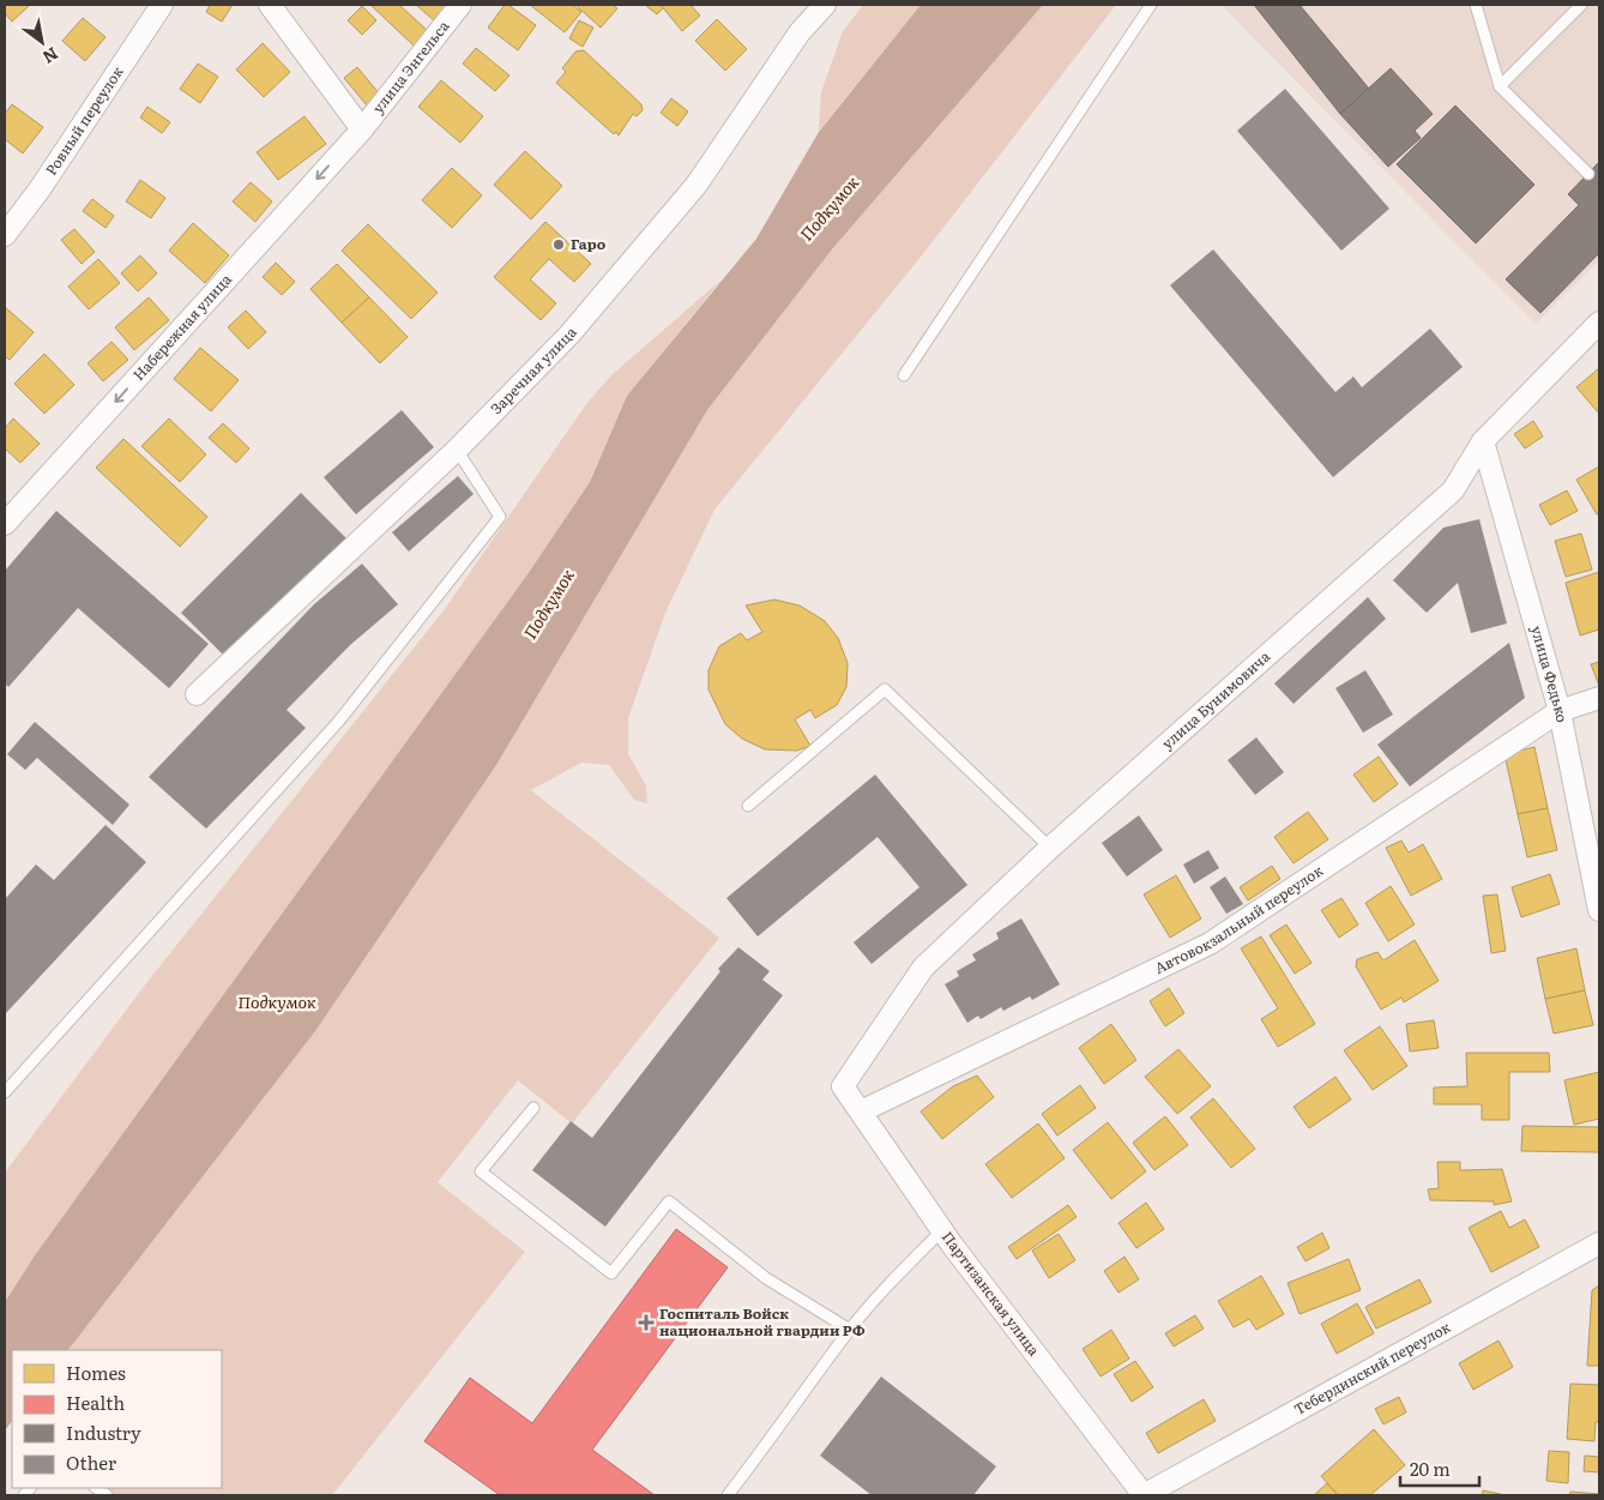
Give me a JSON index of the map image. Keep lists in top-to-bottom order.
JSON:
{
  "streets": {
    "street": [
      "улица Энгельса",
      "Ровный переулок",
      "Набережная улица",
      "Заречная улица",
      "улица Федько",
      "улица Бунимовича",
      "Автовокзальный переулок",
      "Партизанская улица",
      "Тебердинский переулок"
    ]
  },
  "crossings": [
    ["улица Энгельса", "Набережная улица"],
    ["улица Федько", "улица Бунимовича"],
    ["улица Федько", "Автовокзальный переулок"],
    ["улица Бунимовича", "Партизанская улица"],
    ["Автовокзальный переулок", "Партизанская улица"],
    ["Партизанская улица", "Тебердинский переулок"]
  ],
  "one_way": ["Набережная улица"],
  "water": ["Подкумок"],
  "places": {
    "other": ["Гаро"],
    "health": ["Госпиталь Войск национальной гвардии РФ"]
  },
  "legend": [
    "Homes",
    "Health",
    "Industry",
    "Other"
  ],
  "scale_bar": "20 m",
  "north": "bottom right"
}
